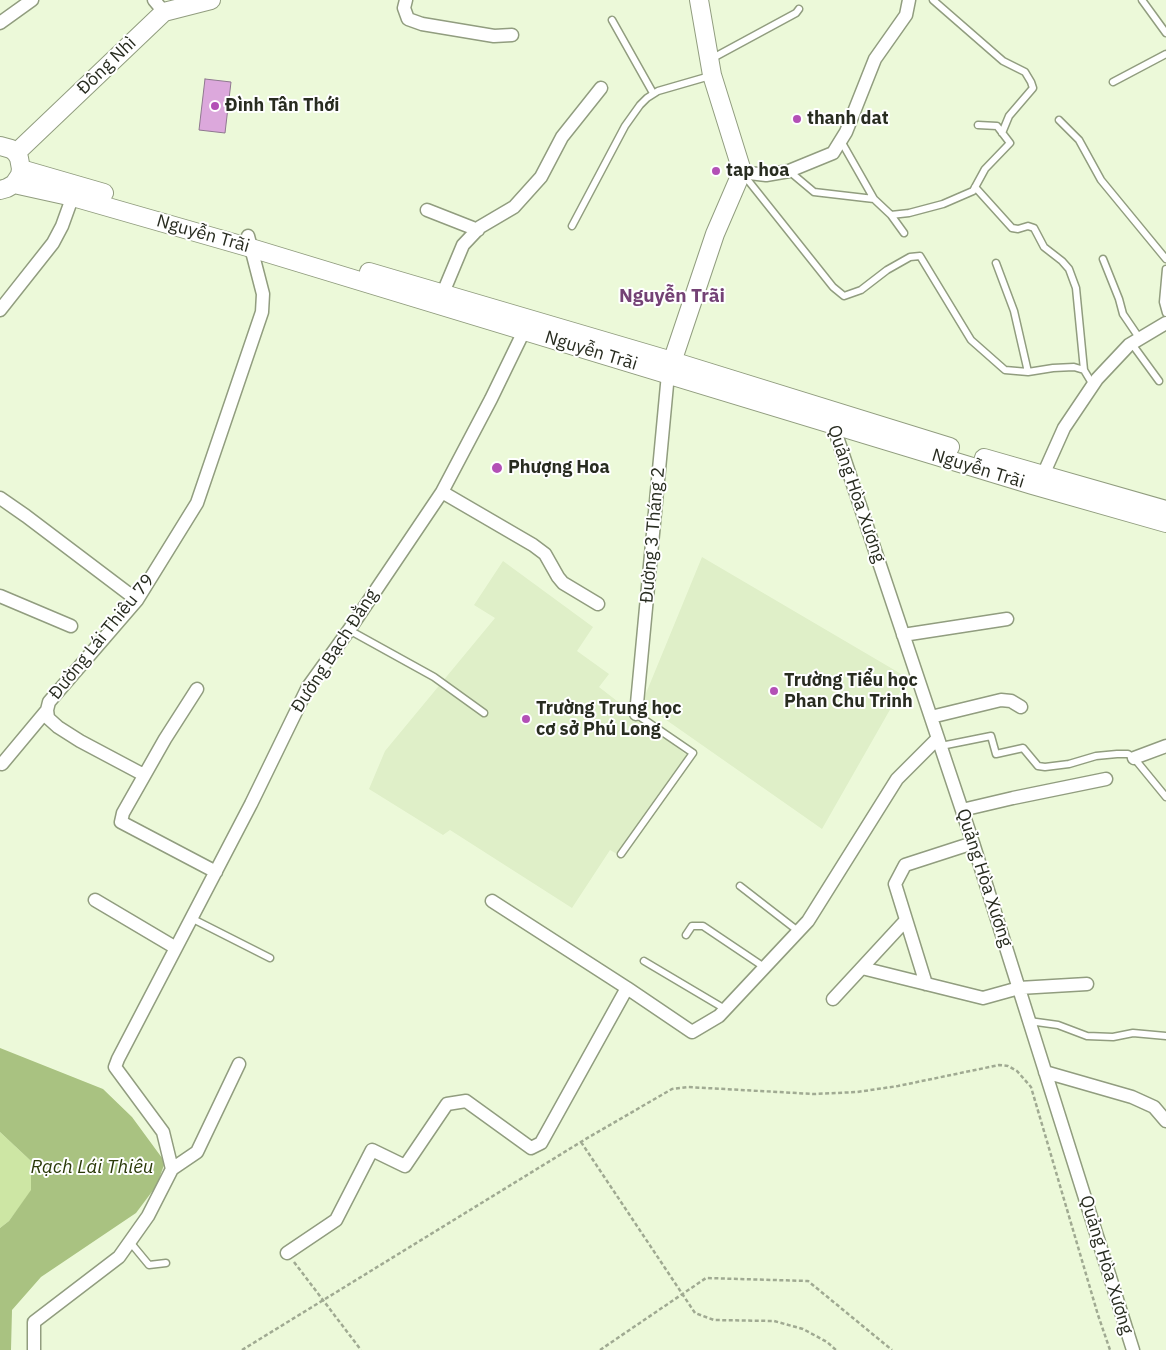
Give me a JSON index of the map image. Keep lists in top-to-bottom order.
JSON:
{
  "streets": {
    "main road": ["Đông Nhì", "Nguyễn Trãi", "Đường 3 Tháng 2"],
    "street": ["Quảng Hòa Xương", "Đường Lái Thiêu 79", "Đường Bạch Đằng"]
  },
  "crossings": [
    ["Đông Nhì", "Nguyễn Trãi"],
    ["Nguyễn Trãi", "Quảng Hòa Xương"],
    ["Nguyễn Trãi", "Đường 3 Tháng 2"],
    ["Nguyễn Trãi", "Đường Lái Thiêu 79"],
    ["Nguyễn Trãi", "Đường Bạch Đằng"]
  ],
  "districts": ["Nguyễn Trãi"],
  "water": ["Rạch Lái Thiêu"],
  "places": [
    "Đình Tân Thới",
    "thanh dat",
    "tap hoa",
    "Phượng Hoa",
    "Trường Tiểu học Phan Chu Trinh",
    "Trường Trung học cơ sở Phú Long"
  ]
}
